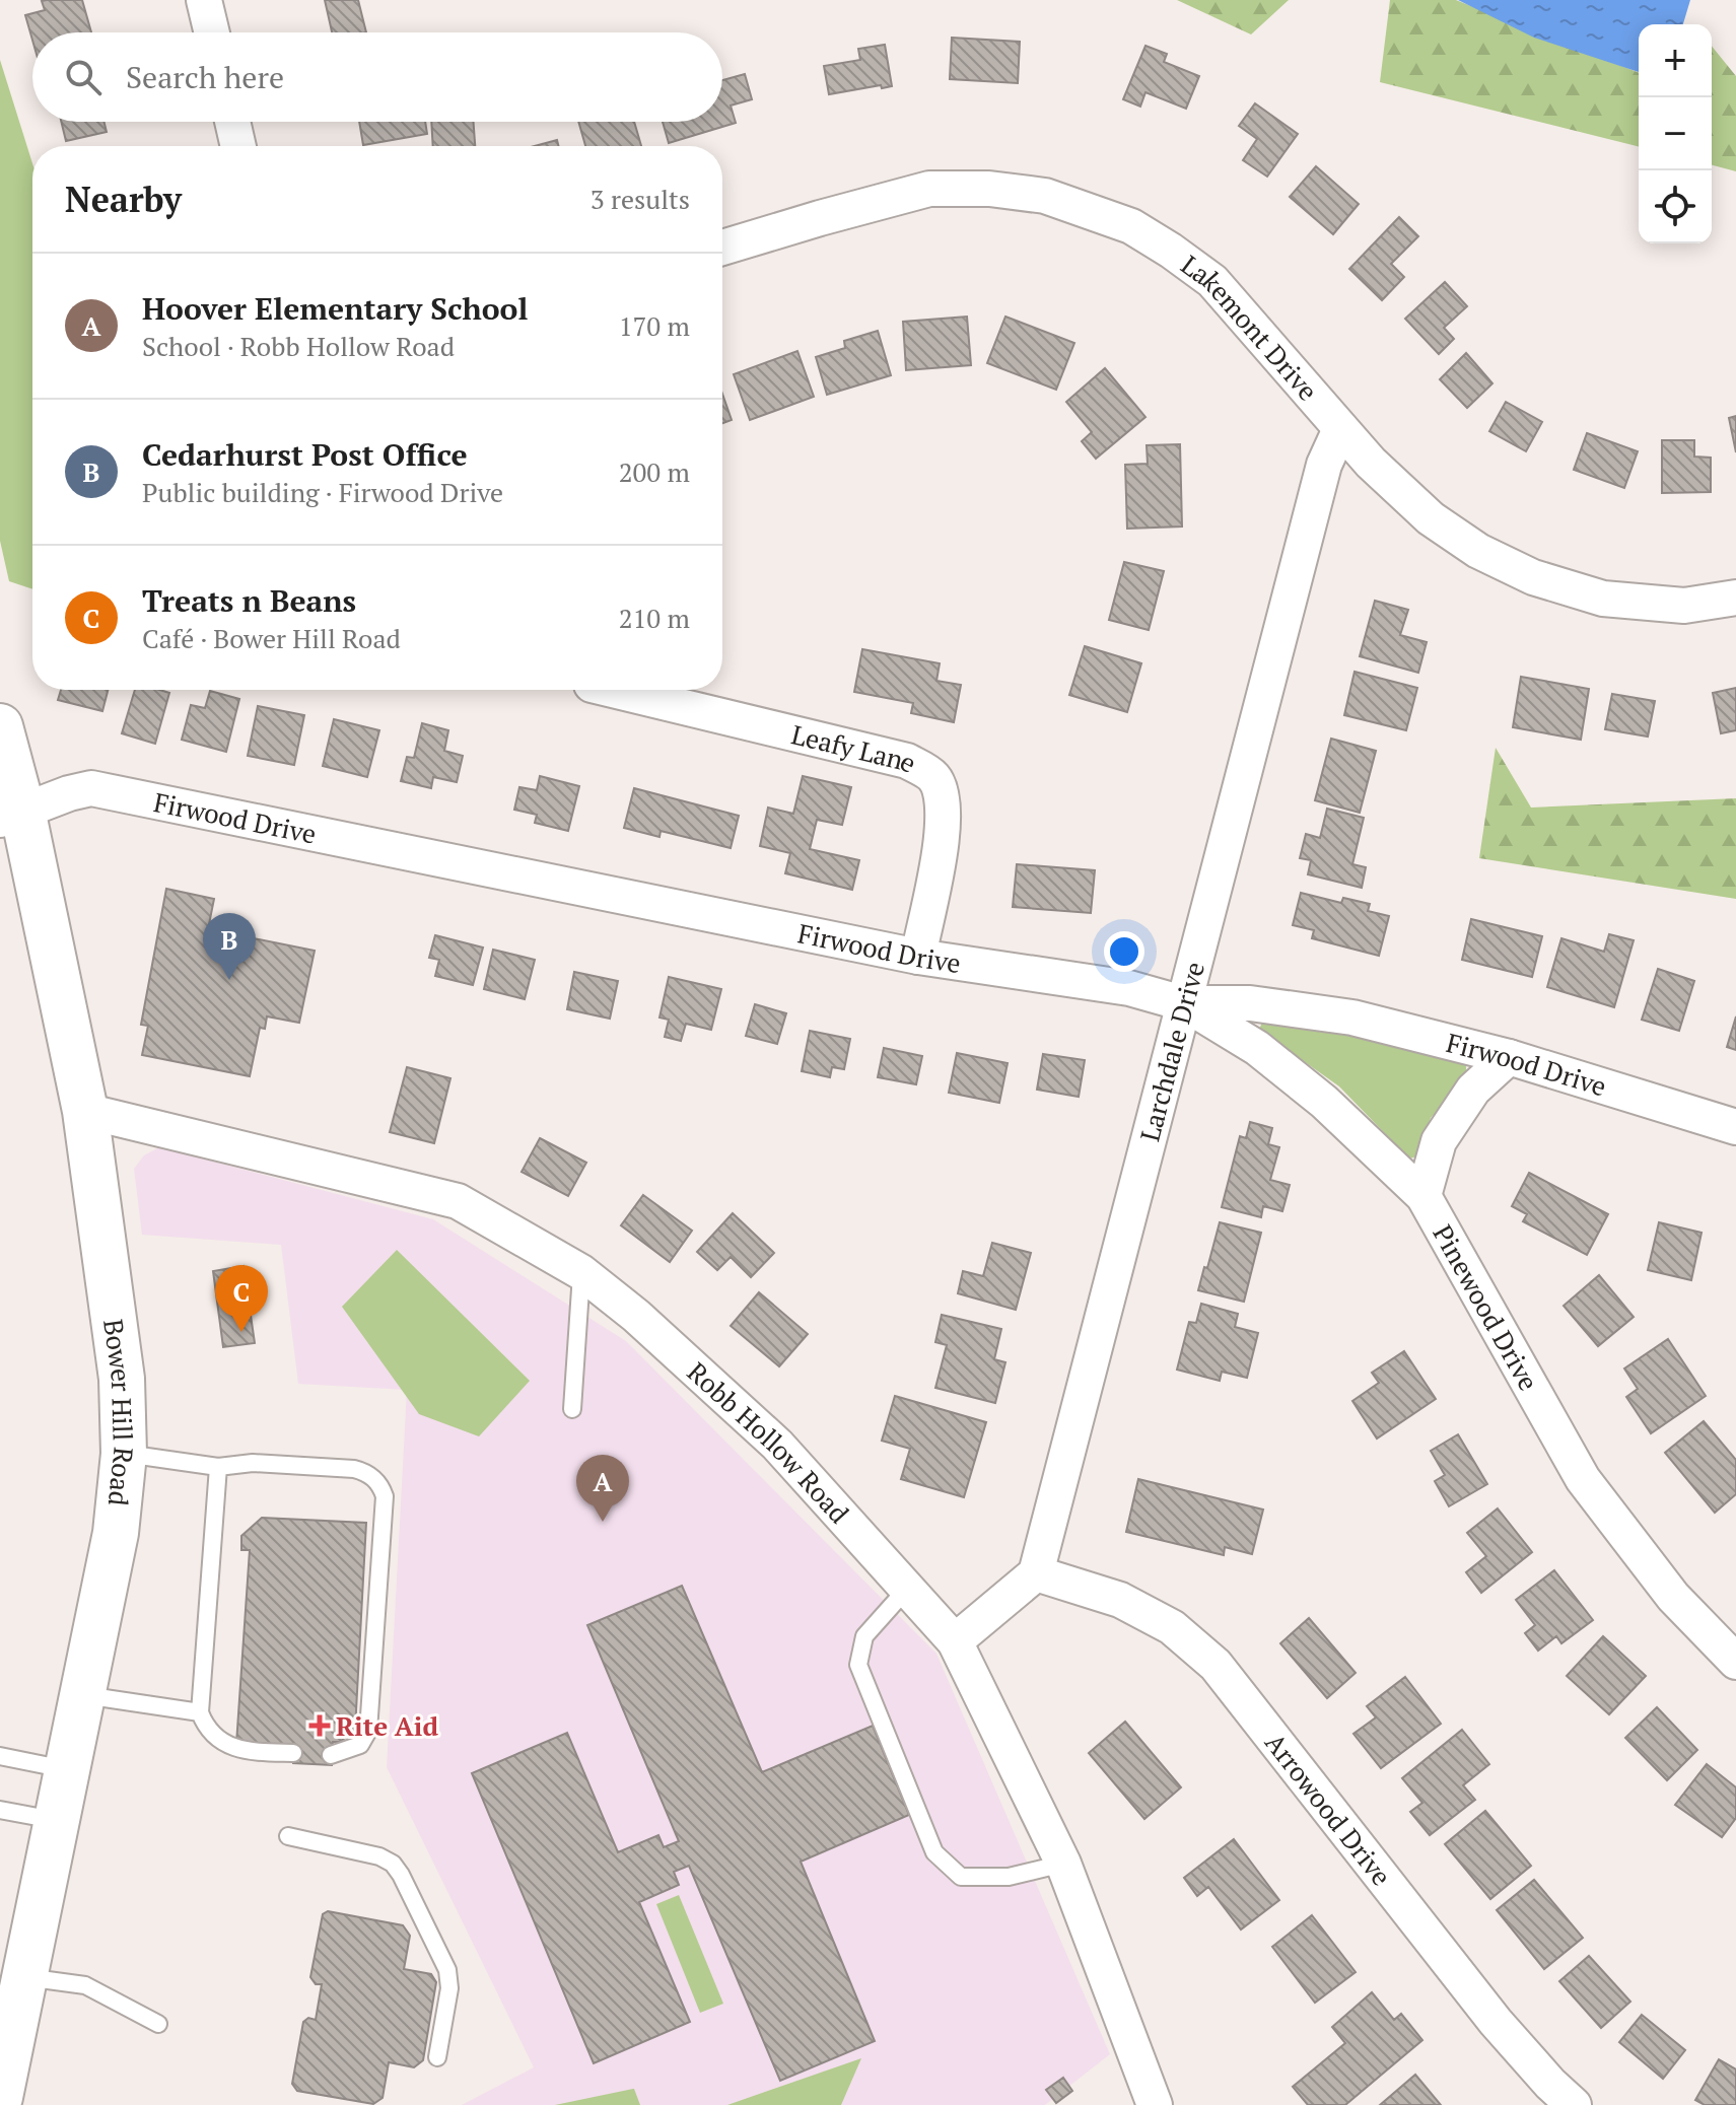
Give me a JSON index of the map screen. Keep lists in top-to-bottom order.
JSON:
{
  "streets": {
    "main road": ["Bower Hill Road"],
    "street": [
      "Lakemont Drive",
      "Leafy Lane",
      "Firwood Drive",
      "Larchdale Drive",
      "Pinewood Drive",
      "Robb Hollow Road",
      "Arrowood Drive"
    ]
  },
  "crossings": [
    ["Lakemont Drive", "Larchdale Drive"],
    ["Leafy Lane", "Firwood Drive"],
    ["Firwood Drive", "Larchdale Drive"],
    ["Firwood Drive", "Pinewood Drive"],
    ["Firwood Drive", "Bower Hill Road"],
    ["Larchdale Drive", "Pinewood Drive"],
    ["Larchdale Drive", "Arrowood Drive"],
    ["Bower Hill Road", "Robb Hollow Road"]
  ],
  "places": {
    "health": ["Rite Aid"]
  },
  "page": {
    "map_buttons": ["+", "−"],
    "search": "Search here",
    "heading": ["Nearby", "3 results"],
    "list": [
      {
        "mark": "A",
        "name": "Hoover Elementary School",
        "note": "School · Robb Hollow Road",
        "value": "170 m"
      },
      {
        "mark": "B",
        "name": "Cedarhurst Post Office",
        "note": "Public building · Firwood Drive",
        "value": "200 m"
      },
      {
        "mark": "C",
        "name": "Treats n Beans",
        "note": "Café · Bower Hill Road",
        "value": "210 m"
      }
    ],
    "pins": ["B", "C", "A"]
  }
}
